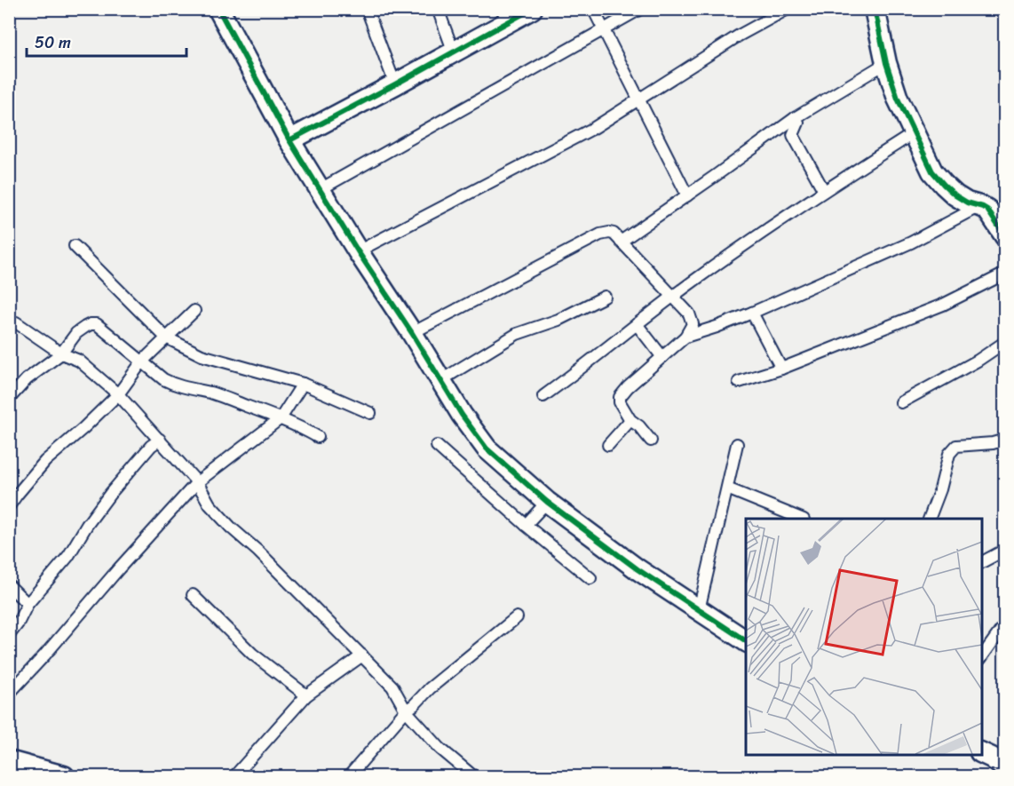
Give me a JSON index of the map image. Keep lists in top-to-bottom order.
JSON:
{
  "scale_bar": "50 m"
}
